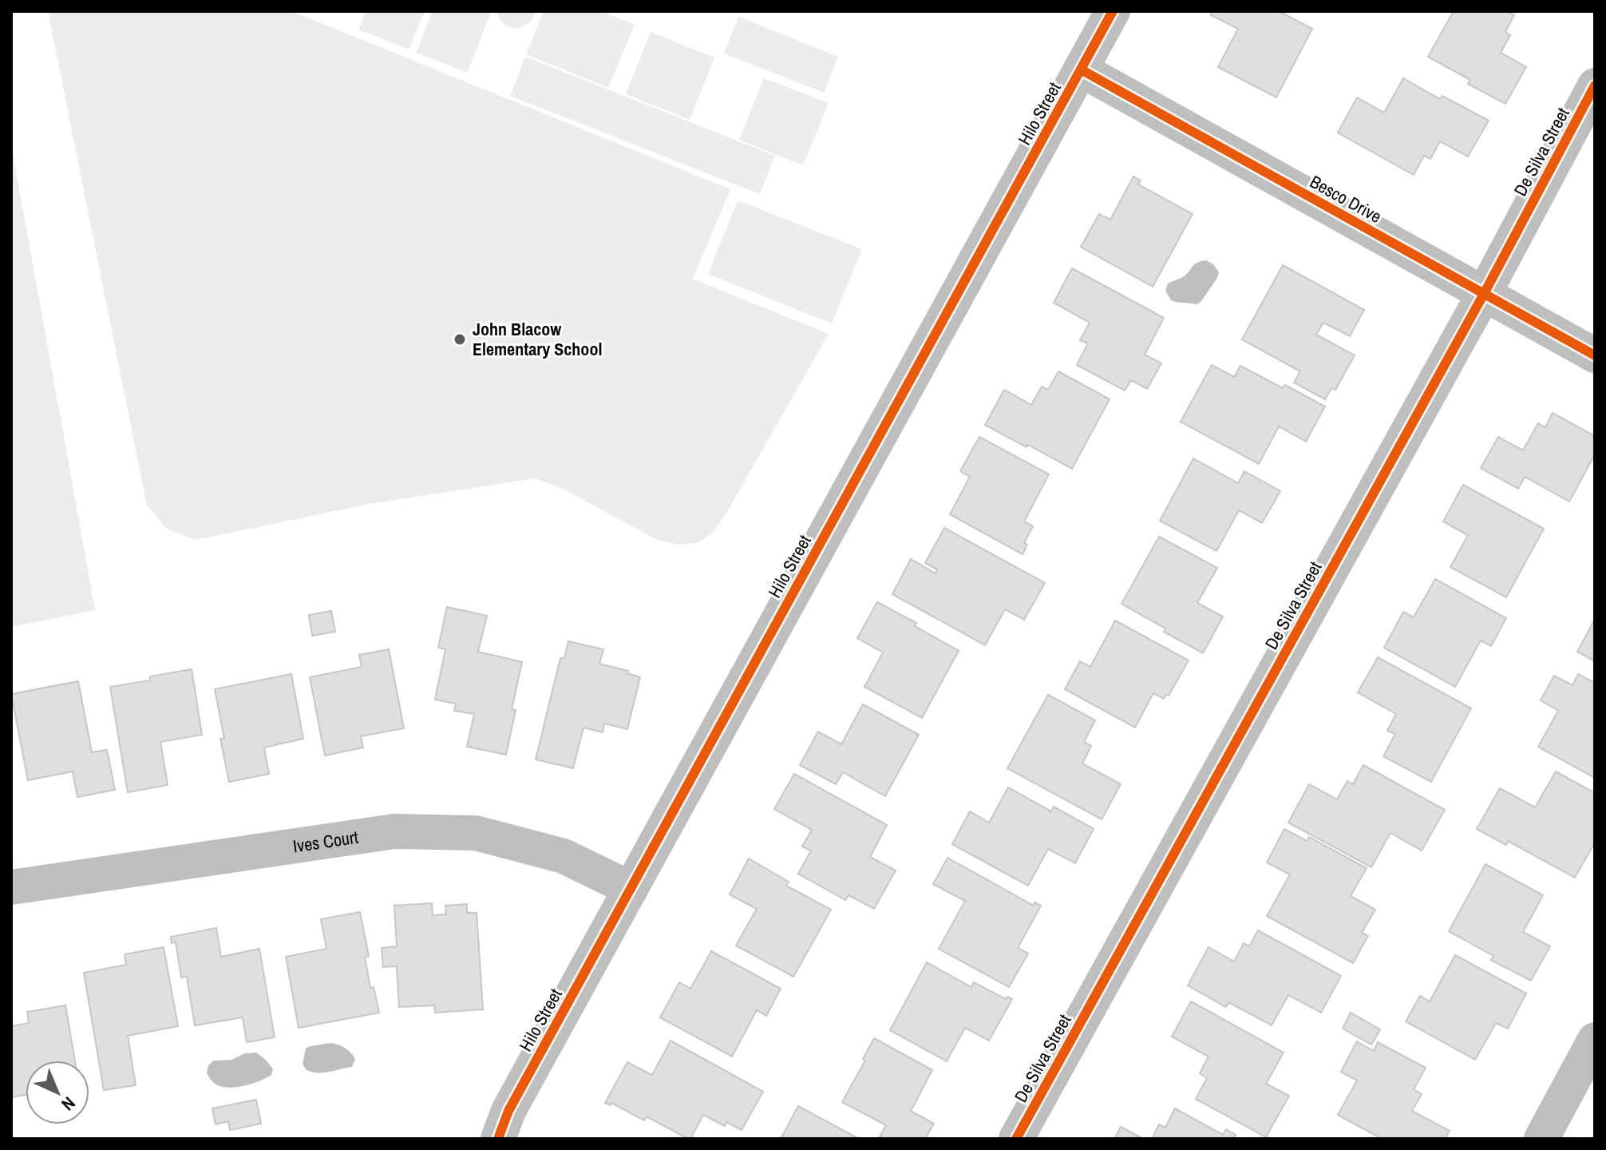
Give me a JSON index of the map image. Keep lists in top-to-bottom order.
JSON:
{
  "streets": {
    "street": [
      "Hilo Street",
      "De Silva Street",
      "Besco Drive",
      "Ives Court"
    ]
  },
  "crossings": [
    ["Hilo Street", "Besco Drive"],
    ["Hilo Street", "Ives Court"],
    ["De Silva Street", "Besco Drive"]
  ],
  "places": ["John Blacow Elementary School"],
  "north": "bottom right"
}
